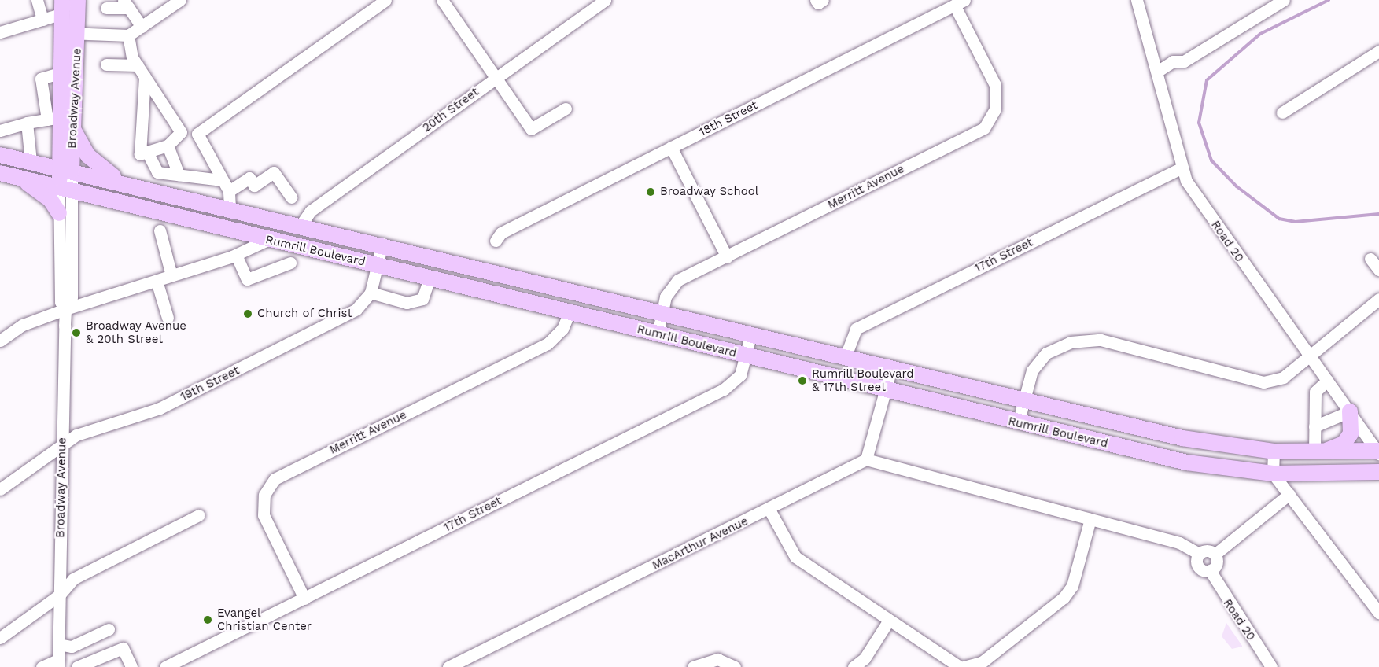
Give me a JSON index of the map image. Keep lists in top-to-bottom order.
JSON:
{
  "streets": {
    "main road": ["Broadway Avenue", "Rumrill Boulevard"],
    "street": [
      "20th Street",
      "18th Street",
      "Merritt Avenue",
      "Road 20",
      "17th Street",
      "19th Street",
      "MacArthur Avenue"
    ]
  },
  "crossings": [
    ["Broadway Avenue", "Rumrill Boulevard"],
    ["Broadway Avenue", "19th Street"],
    ["20th Street", "Rumrill Boulevard"],
    ["18th Street", "Merritt Avenue"],
    ["Merritt Avenue", "Rumrill Boulevard"],
    ["Merritt Avenue", "17th Street"],
    ["Road 20", "Rumrill Boulevard"],
    ["Road 20", "17th Street"],
    ["Rumrill Boulevard", "17th Street"],
    ["Rumrill Boulevard", "19th Street"]
  ],
  "places": [
    "Broadway School",
    "Church of Christ",
    "Broadway Avenue & 20th Street",
    "Rumrill Boulevard & 17th Street",
    "Evangel Christian Center"
  ]
}
